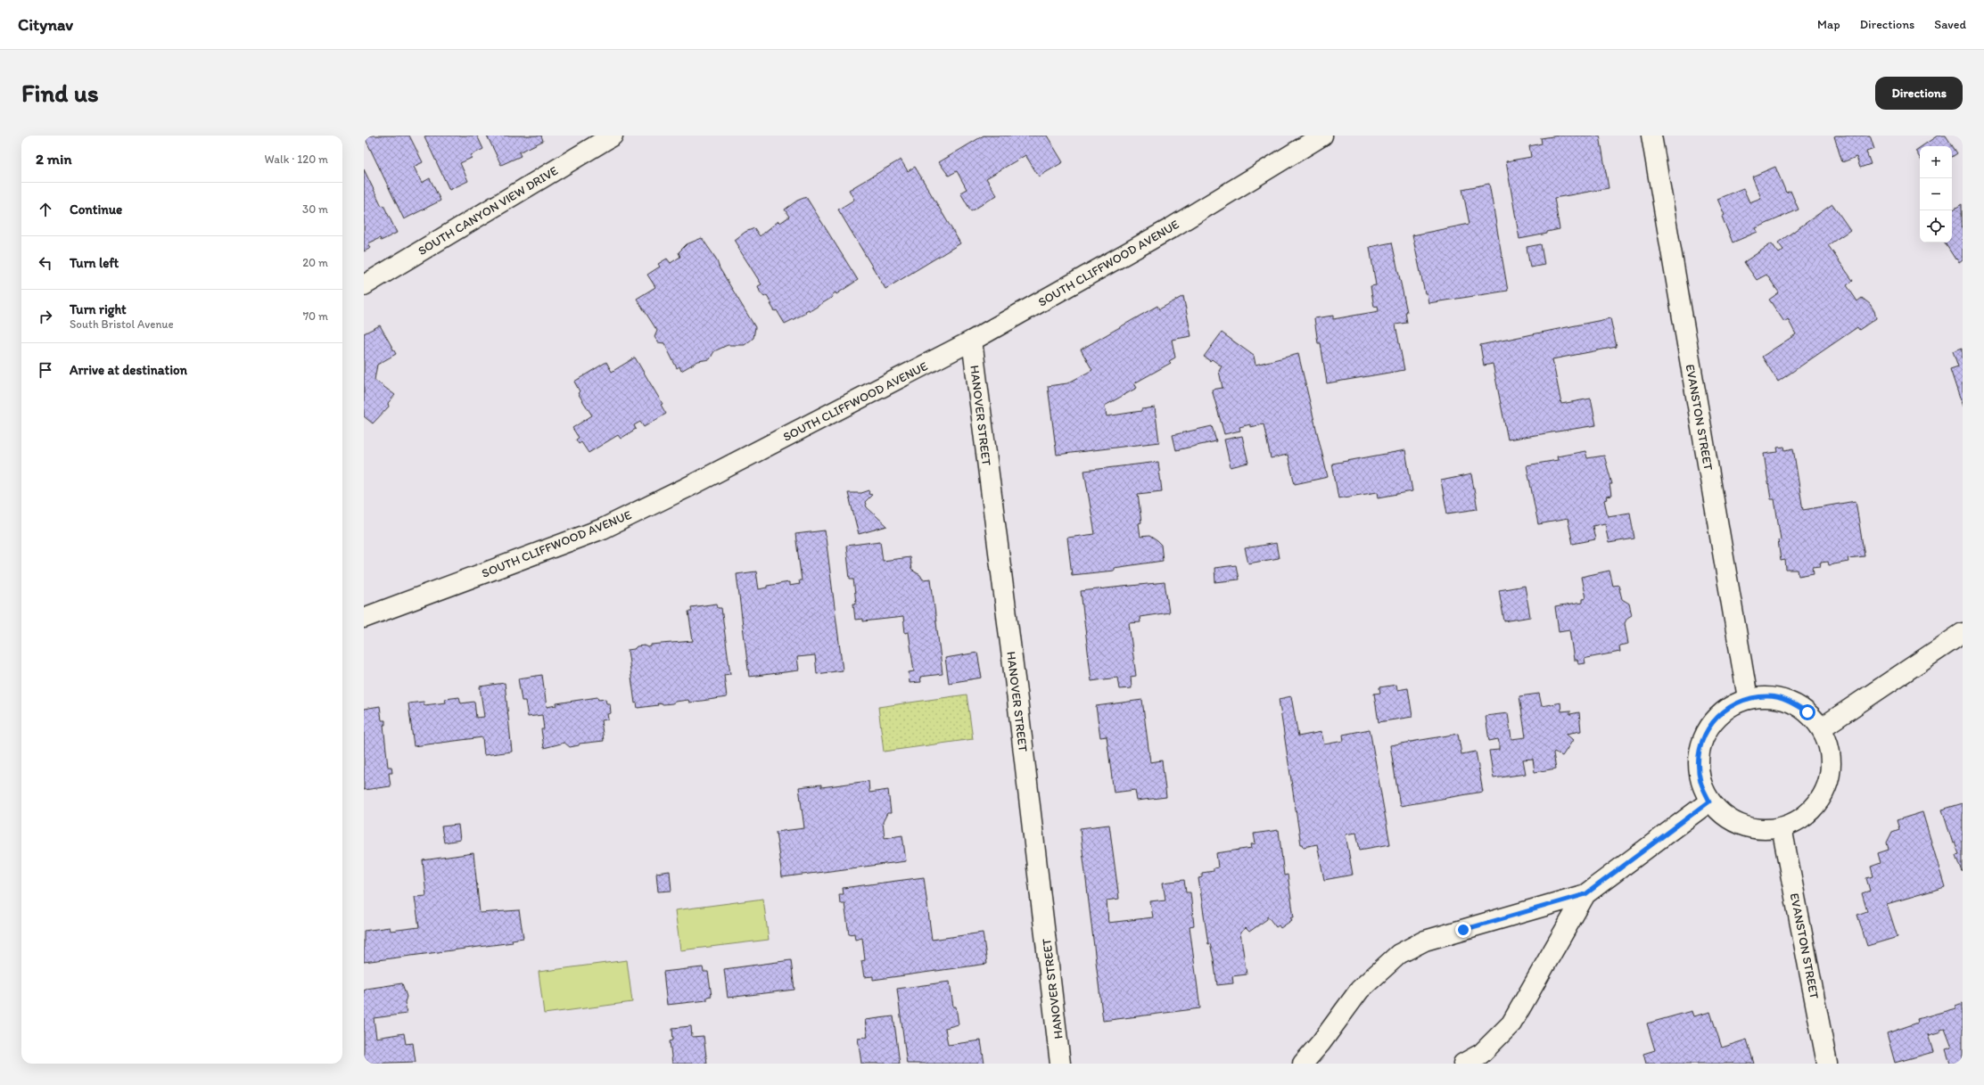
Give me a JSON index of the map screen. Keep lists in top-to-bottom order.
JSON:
{
  "streets": {
    "street": [
      "SOUTH CANYON VIEW DRIVE",
      "SOUTH CLIFFWOOD AVENUE",
      "HANOVER STREET",
      "EVANSTON STREET"
    ]
  },
  "crossings": [
    ["SOUTH CLIFFWOOD AVENUE", "HANOVER STREET"]
  ],
  "page": {
    "header": "Citynav",
    "nav": ["Map", "Directions", "Saved"],
    "buttons": "Directions",
    "title": "Find us",
    "heading": ["2 min", "Walk · 120 m"],
    "map_buttons": ["+", "−"],
    "list": [
      ["Continue", "30 m"],
      ["Turn left", "20 m"],
      ["Turn right", "South Bristol Avenue", "70 m"],
      "Arrive at destination"
    ]
  }
}
